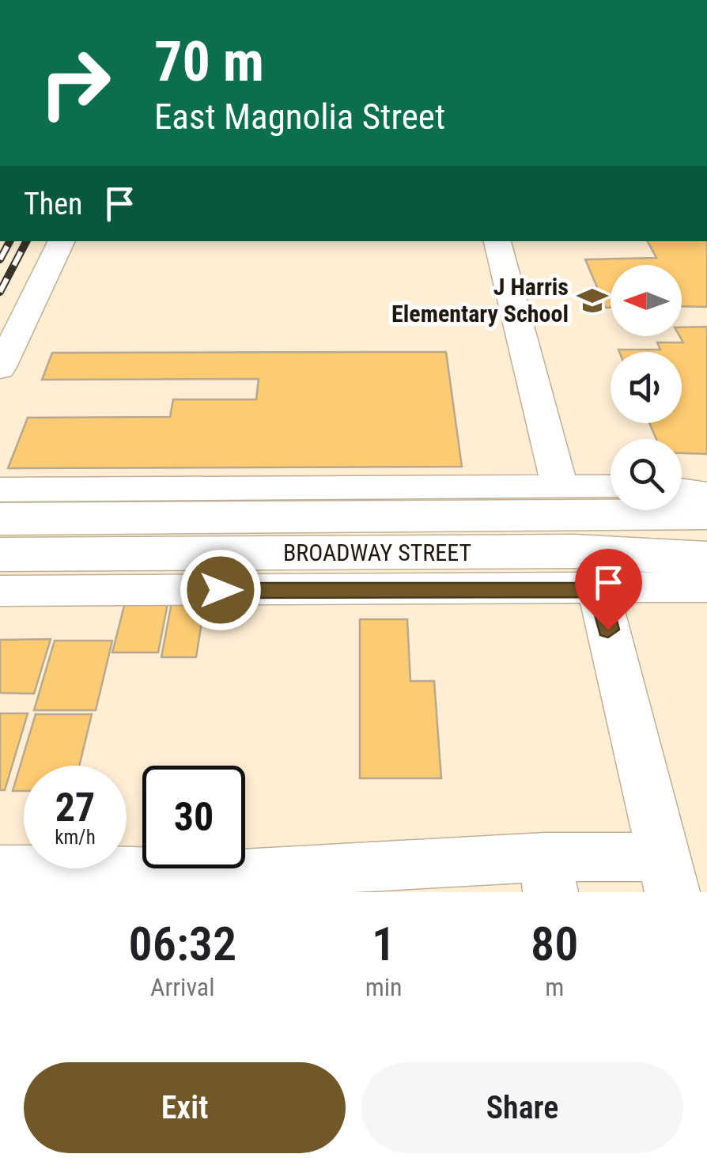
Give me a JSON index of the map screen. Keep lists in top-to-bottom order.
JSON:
{
  "streets": {
    "main road": ["BROADWAY STREET"]
  },
  "places": {
    "school or university": ["J Harris Elementary School"]
  },
  "north": "left",
  "page": {
    "turn": ["70 m", "East Magnolia Street"],
    "then": "Then",
    "speed": "27 km/h",
    "limit": "30",
    "eta": [
      "06:32",
      "Arrival",
      "1",
      "min",
      "80",
      "m"
    ],
    "buttons": ["Exit", "Share"]
  }
}
